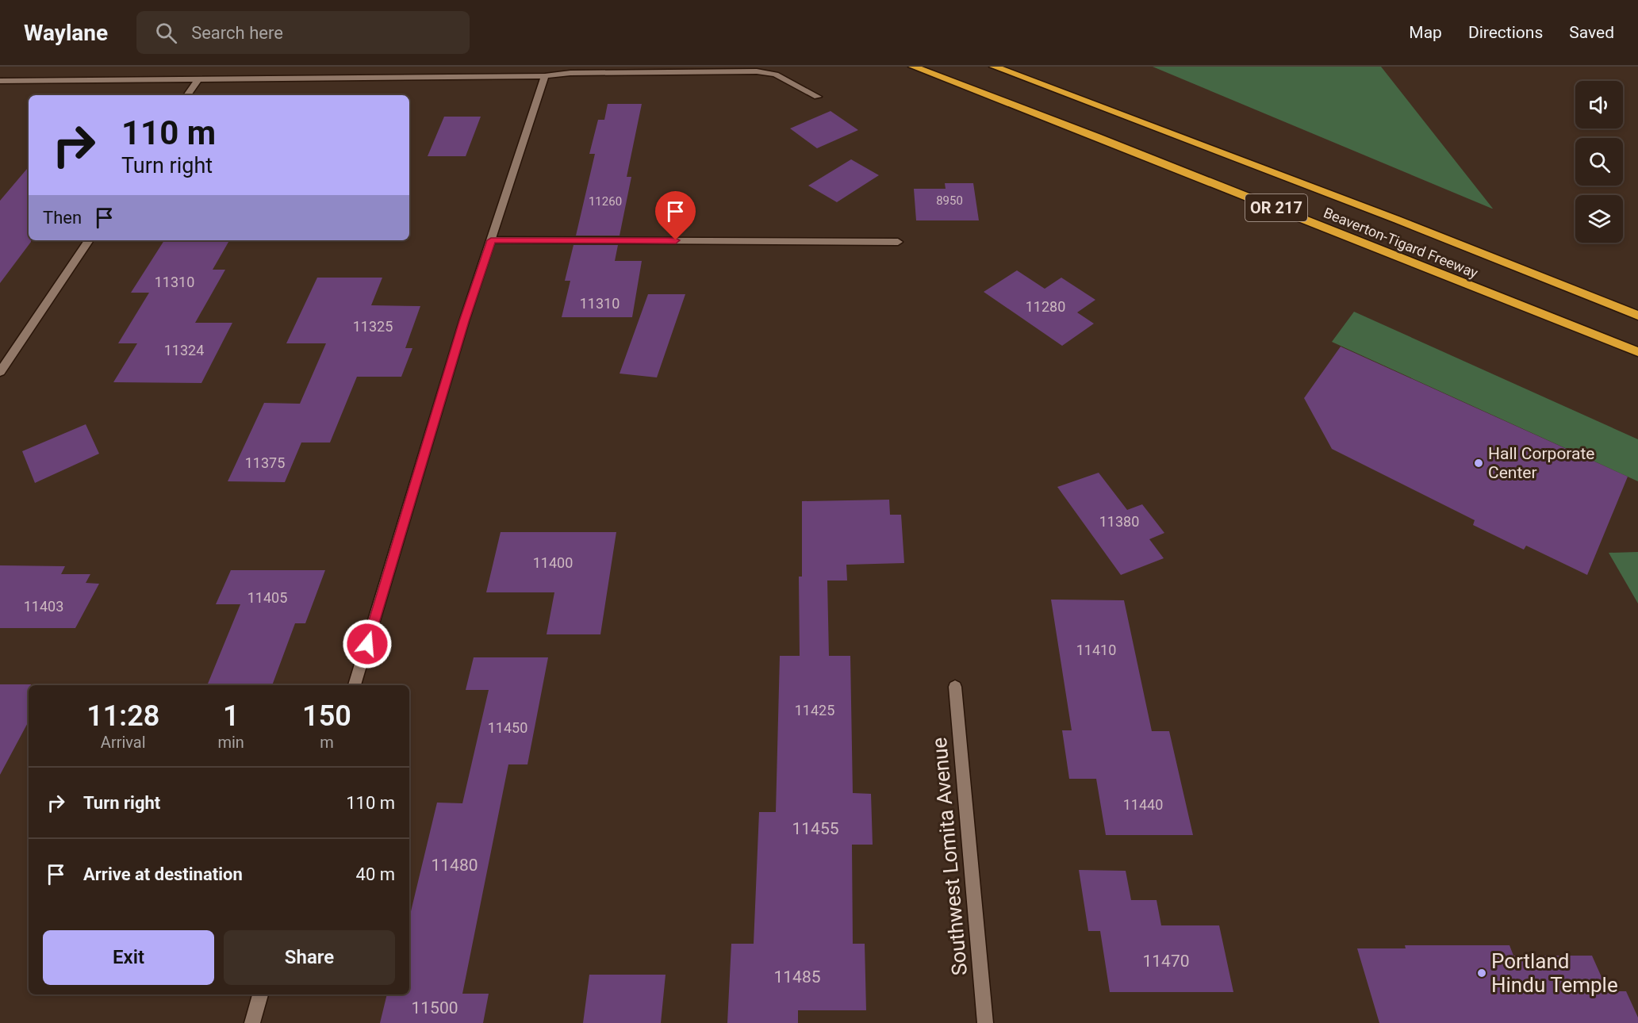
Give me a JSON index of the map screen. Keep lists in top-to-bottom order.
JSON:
{
  "streets": {
    "highway": ["OR 217", "Beaverton-Tigard Freeway"],
    "street": ["Southwest Lomita Avenue"]
  },
  "places": ["Hall Corporate Center", "Portland Hindu Temple"],
  "house_numbers": [
    "8950",
    "11260",
    "11310",
    "11310",
    "11280",
    "11325",
    "11324",
    "11375",
    "11380",
    "11400",
    "11405",
    "11403",
    "11410",
    "11425",
    "11450",
    "11440",
    "11455",
    "11480",
    "11470",
    "11485",
    "11500"
  ],
  "page": {
    "header": "Waylane",
    "search": "Search here",
    "nav": ["Map", "Directions", "Saved"],
    "turn": ["110 m", "Turn right"],
    "then": "Then",
    "eta": [
      "11:28",
      "Arrival",
      "1",
      "min",
      "150",
      "m"
    ],
    "list": [
      {
        "name": "Turn right",
        "value": "110 m"
      },
      {
        "name": "Arrive at destination",
        "value": "40 m"
      }
    ],
    "buttons": ["Exit", "Share"]
  }
}
